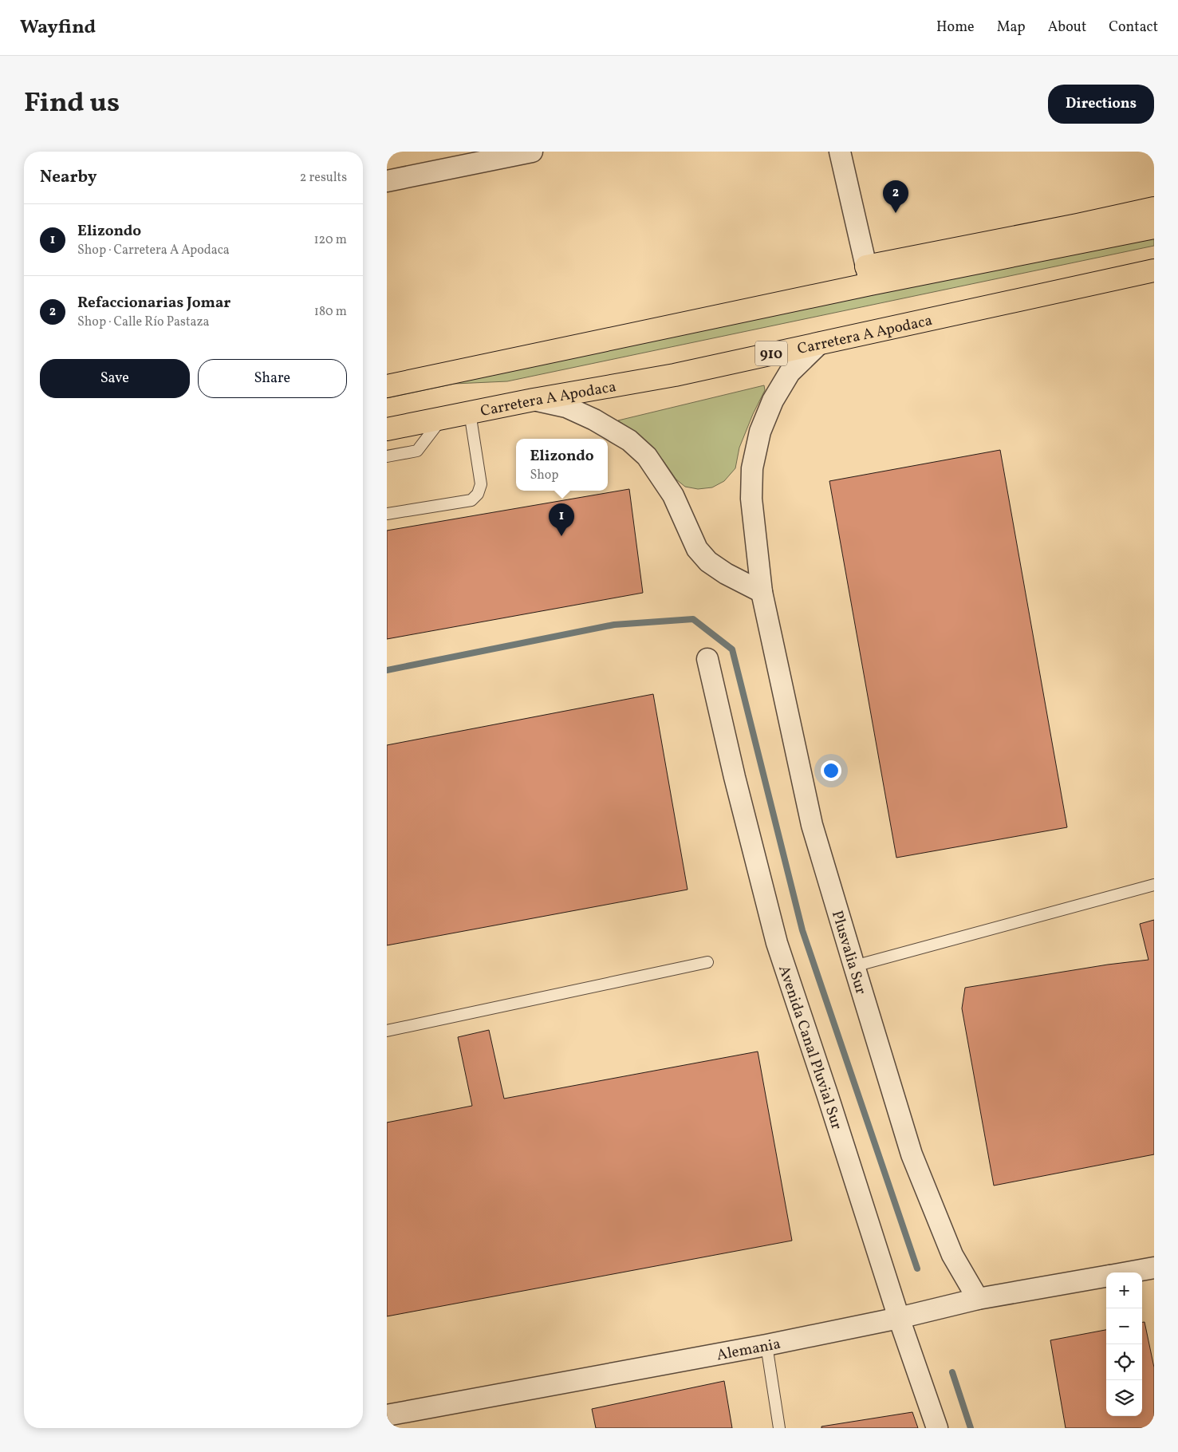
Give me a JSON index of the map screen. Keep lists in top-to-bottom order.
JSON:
{
  "streets": {
    "main road": ["Carretera A Apodaca", "910"],
    "street": ["Plusvalia Sur", "Avenida Canal Pluvial Sur", "Alemania"]
  },
  "crossings": [
    ["Carretera A Apodaca", "Plusvalia Sur"],
    ["Plusvalia Sur", "Alemania"],
    ["Avenida Canal Pluvial Sur", "Alemania"]
  ],
  "page": {
    "header": "Wayfind",
    "nav": [
      "Home",
      "Map",
      "About",
      "Contact"
    ],
    "title": "Find us",
    "buttons": [
      "Directions",
      ["Save", "Share"]
    ],
    "heading": ["Nearby", "2 results"],
    "pins": ["2", "1"],
    "list": [
      {
        "mark": "1",
        "name": "Elizondo",
        "note": "Shop · Carretera A Apodaca",
        "value": "120 m"
      },
      {
        "mark": "2",
        "name": "Refaccionarias Jomar",
        "note": "Shop · Calle Río Pastaza",
        "value": "180 m"
      }
    ],
    "popup": ["Elizondo", "Shop"],
    "map_buttons": ["+", "−"]
  }
}
